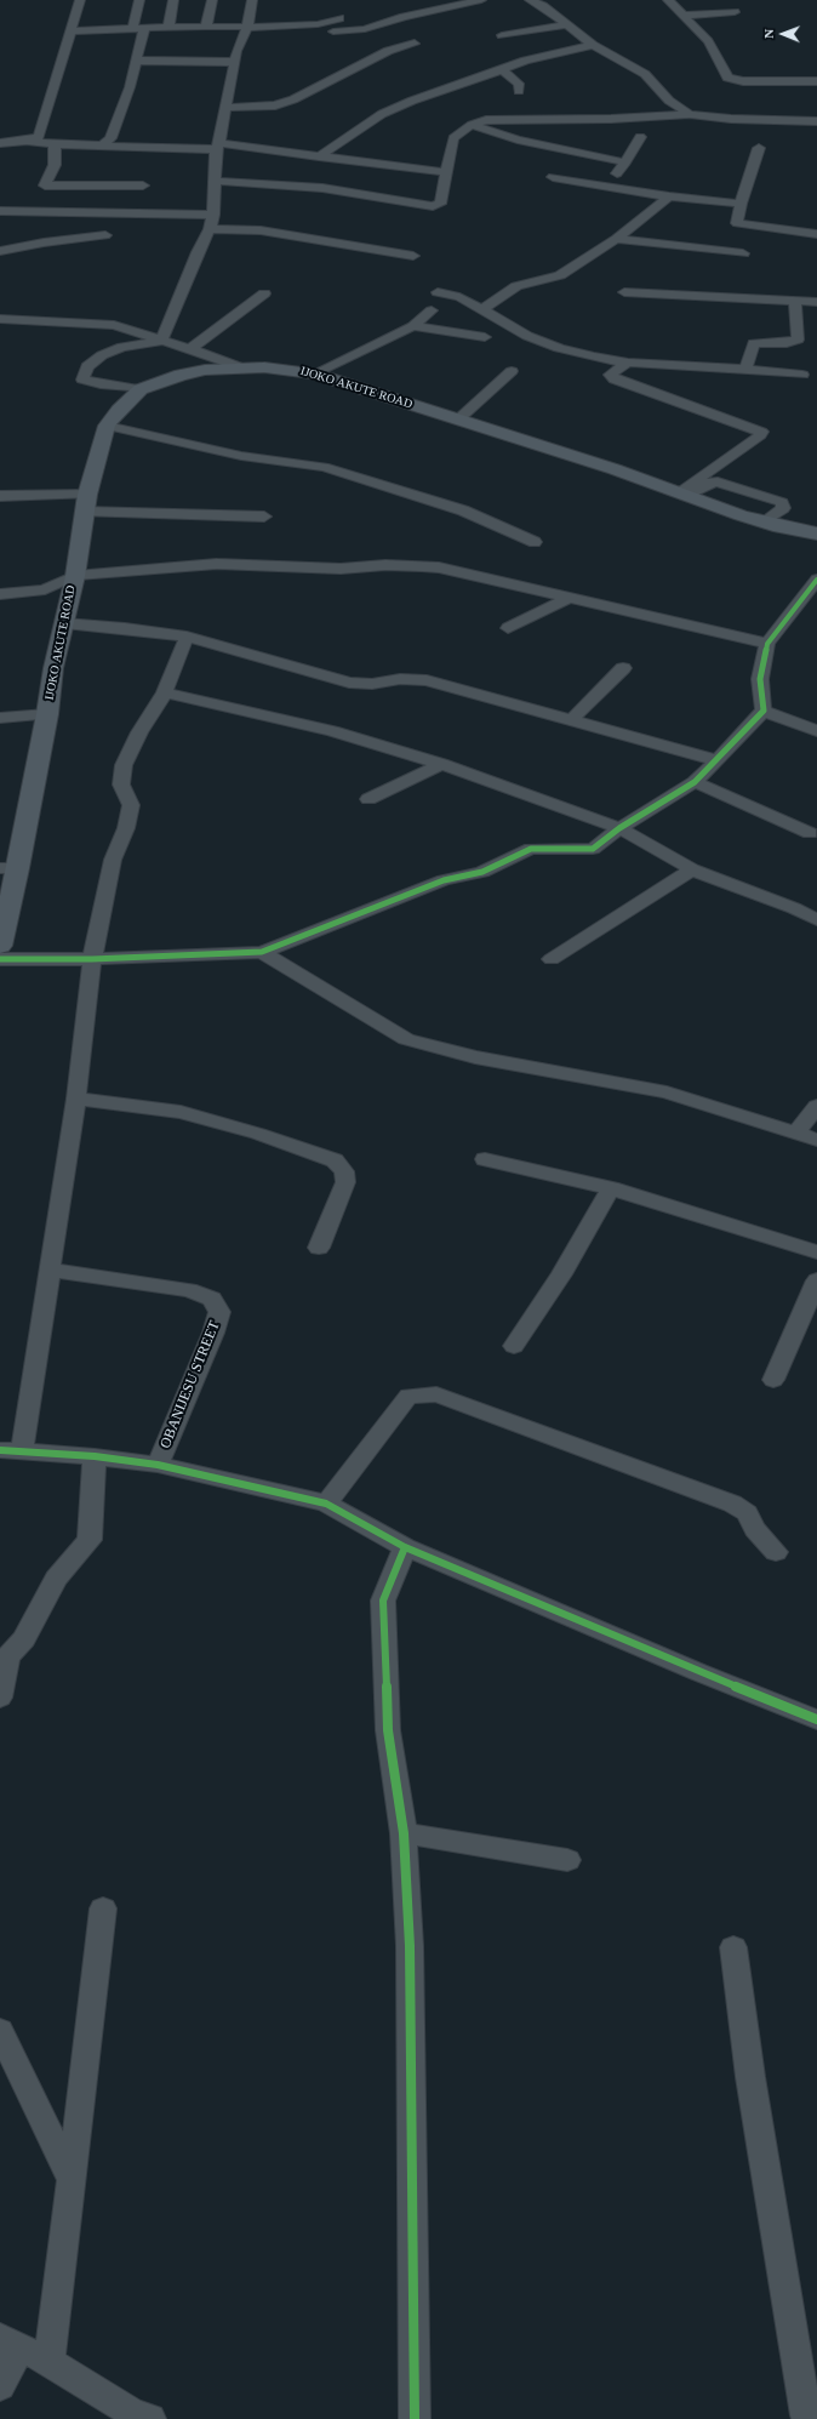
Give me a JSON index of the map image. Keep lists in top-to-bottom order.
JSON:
{
  "streets": {
    "main road": ["IJOKO AKUTE ROAD"],
    "street": ["OBANIJESU STREET"]
  },
  "north": "left"
}
